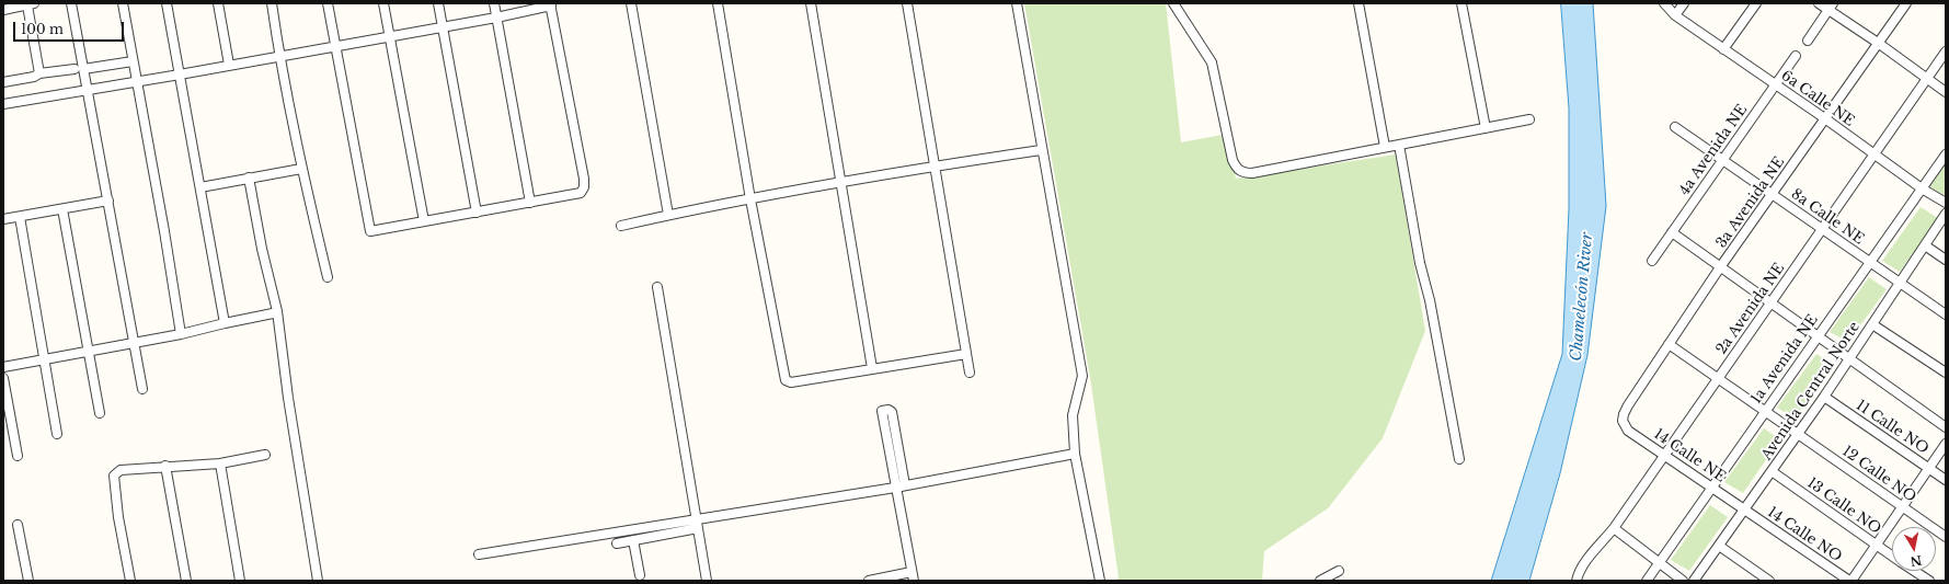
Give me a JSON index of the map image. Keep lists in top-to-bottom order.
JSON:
{
  "streets": {
    "street": [
      "6a Calle NE",
      "4a Avenida NE",
      "3a Avenida NE",
      "8a Calle NE",
      "2a Avenida NE",
      "1a Avenida NE",
      "Avenida Central Norte",
      "11 Calle NO",
      "14 Calle NE",
      "12 Calle NO",
      "13 Calle NO",
      "14 Calle NO"
    ]
  },
  "crossings": [
    ["6a Calle NE", "4a Avenida NE"],
    ["6a Calle NE", "3a Avenida NE"],
    ["6a Calle NE", "2a Avenida NE"],
    ["6a Calle NE", "1a Avenida NE"],
    ["4a Avenida NE", "8a Calle NE"],
    ["3a Avenida NE", "8a Calle NE"],
    ["3a Avenida NE", "14 Calle NE"],
    ["3a Avenida NE", "12 Calle NO"],
    ["8a Calle NE", "2a Avenida NE"],
    ["8a Calle NE", "1a Avenida NE"],
    ["8a Calle NE", "Avenida Central Norte"],
    ["2a Avenida NE", "14 Calle NE"],
    ["2a Avenida NE", "12 Calle NO"],
    ["1a Avenida NE", "14 Calle NE"],
    ["1a Avenida NE", "12 Calle NO"],
    ["Avenida Central Norte", "11 Calle NO"],
    ["Avenida Central Norte", "14 Calle NE"],
    ["Avenida Central Norte", "12 Calle NO"],
    ["Avenida Central Norte", "13 Calle NO"],
    ["Avenida Central Norte", "14 Calle NO"],
    ["14 Calle NE", "14 Calle NO"]
  ],
  "water": ["Chamelecón River"],
  "scale_bar": "100 m",
  "north": "bottom"
}
